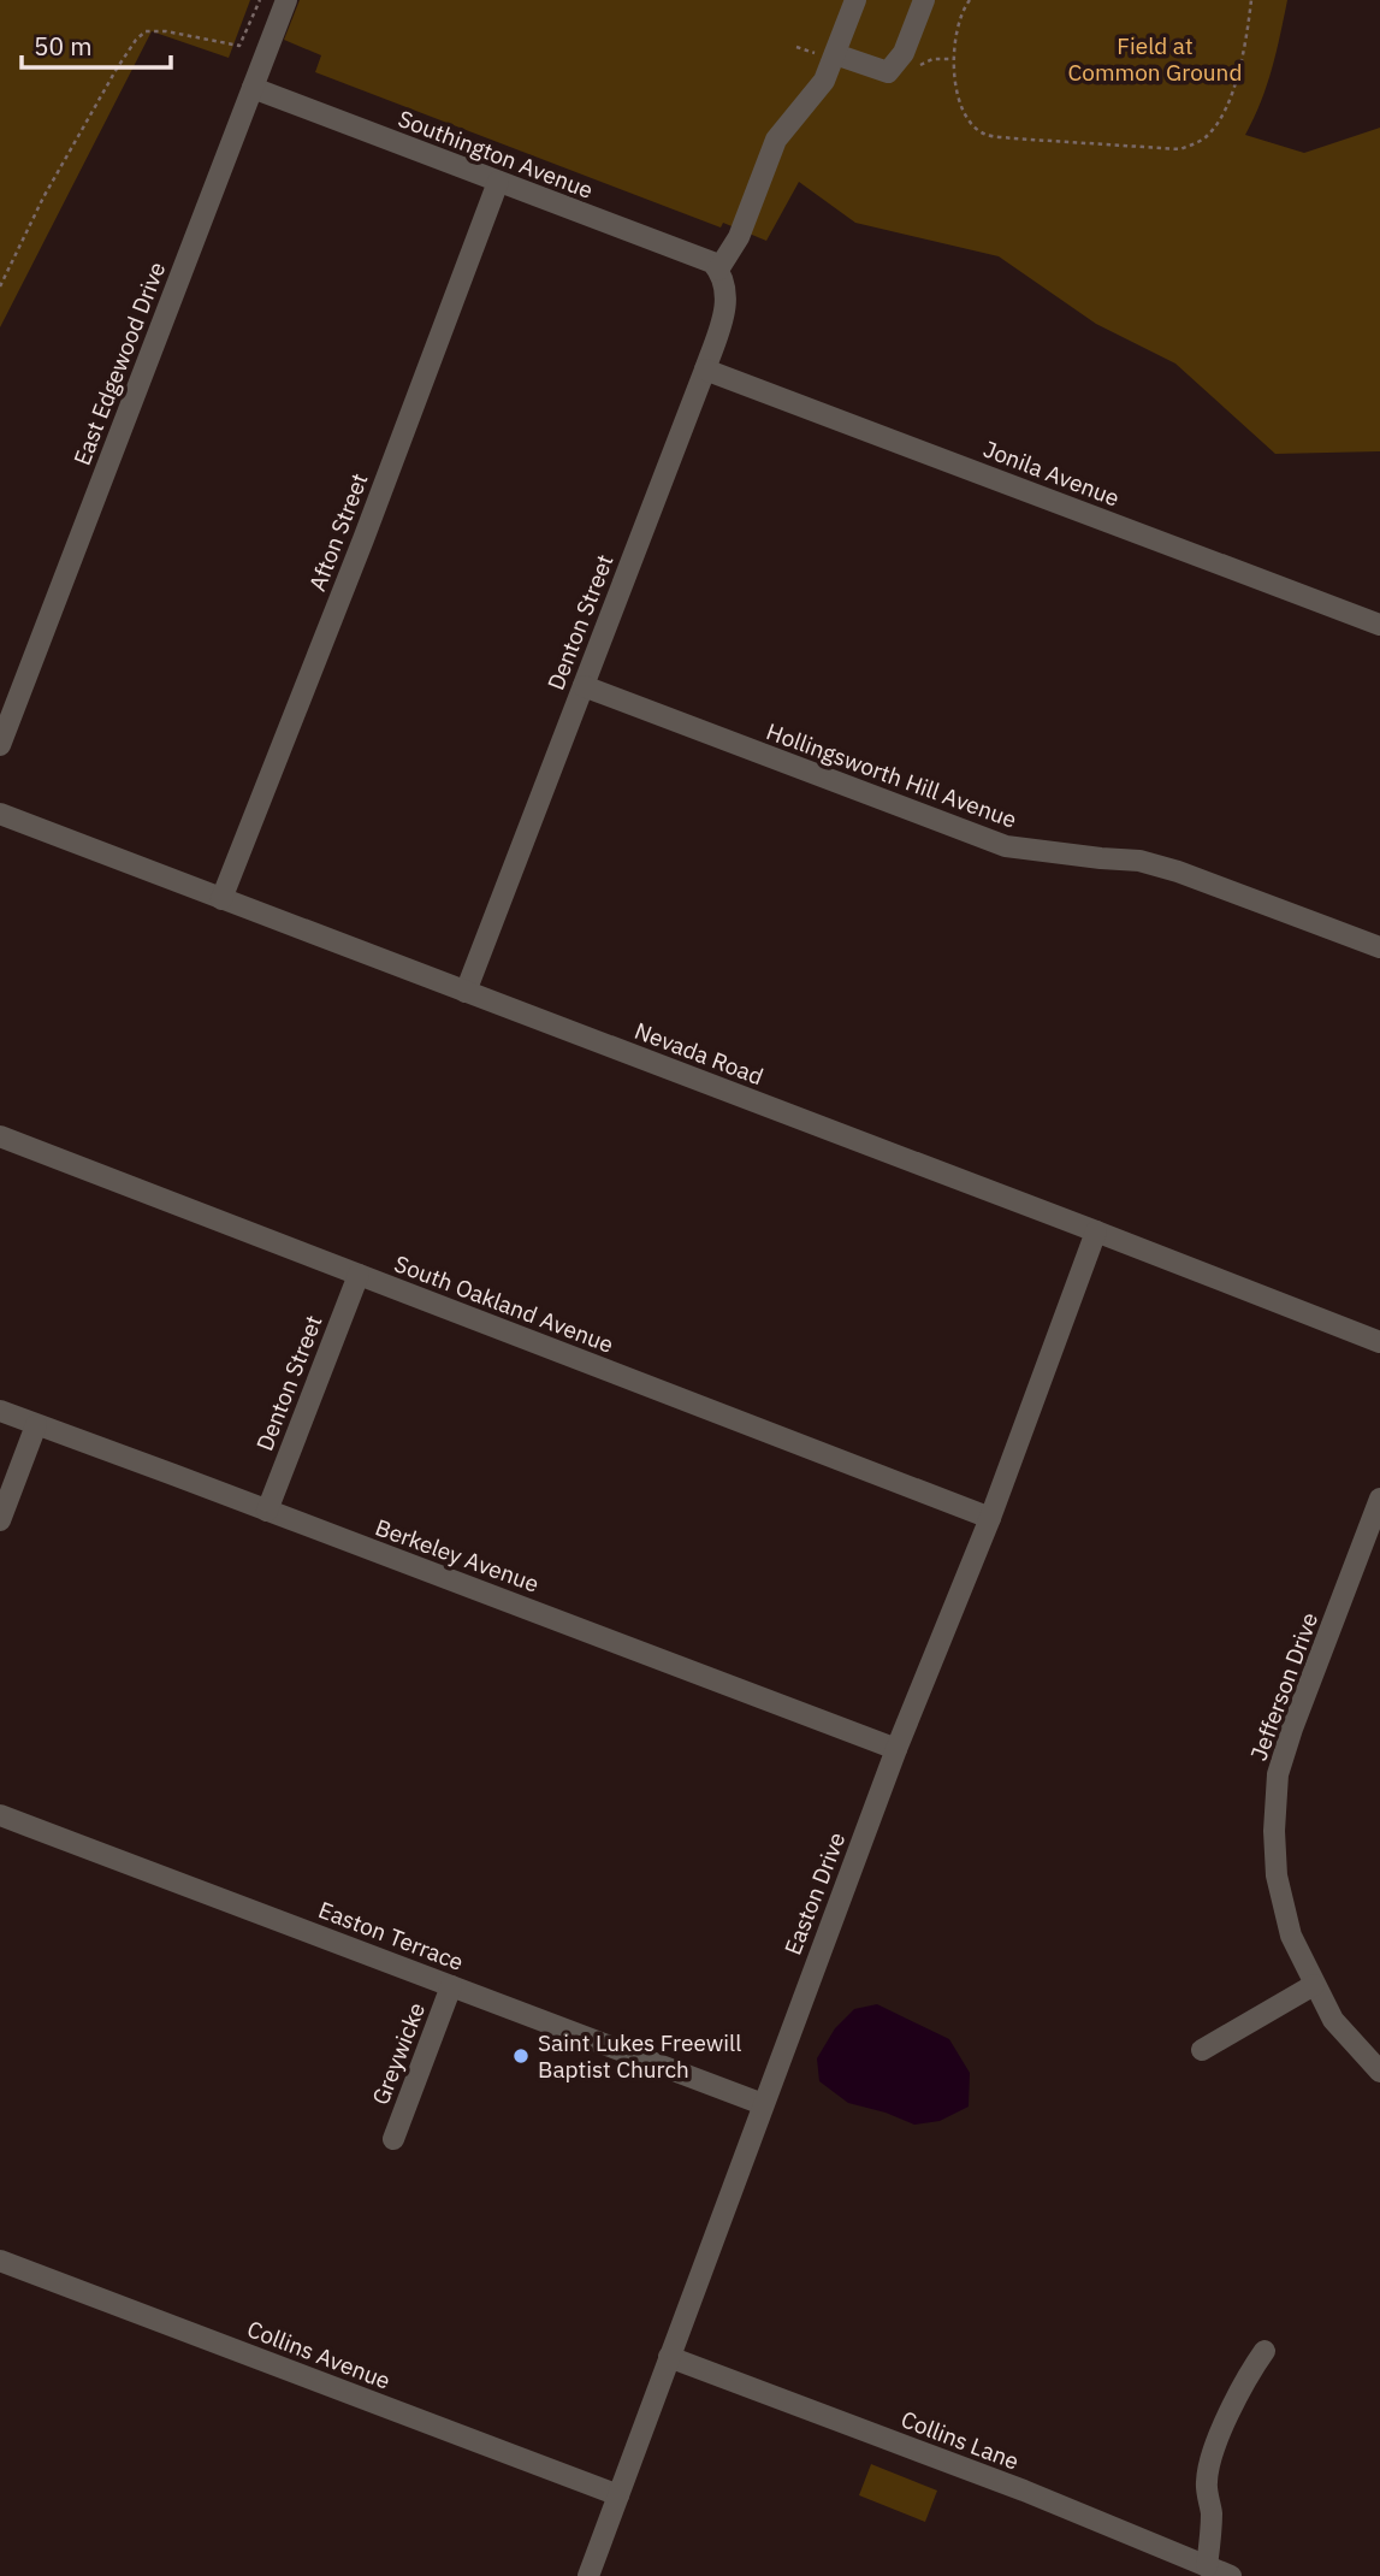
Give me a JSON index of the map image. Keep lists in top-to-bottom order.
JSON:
{
  "streets": {
    "street": [
      "Southington Avenue",
      "East Edgewood Drive",
      "Jonila Avenue",
      "Afton Street",
      "Denton Street",
      "Hollingsworth Hill Avenue",
      "Nevada Road",
      "South Oakland Avenue",
      "Berkeley Avenue",
      "Jefferson Drive",
      "Easton Drive",
      "Easton Terrace",
      "Greywicke",
      "Collins Avenue",
      "Collins Lane"
    ]
  },
  "crossings": [
    ["Southington Avenue", "East Edgewood Drive"],
    ["Southington Avenue", "Afton Street"],
    ["Southington Avenue", "Denton Street"],
    ["Jonila Avenue", "Denton Street"],
    ["Afton Street", "Nevada Road"],
    ["Denton Street", "Hollingsworth Hill Avenue"],
    ["Denton Street", "Nevada Road"],
    ["Denton Street", "South Oakland Avenue"],
    ["Denton Street", "Berkeley Avenue"],
    ["Nevada Road", "Easton Drive"],
    ["South Oakland Avenue", "Easton Drive"],
    ["Berkeley Avenue", "Easton Drive"],
    ["Easton Drive", "Easton Terrace"],
    ["Easton Drive", "Collins Avenue"],
    ["Easton Drive", "Collins Lane"],
    ["Easton Terrace", "Greywicke"]
  ],
  "parks": ["Field at Common Ground"],
  "places": ["Saint Lukes Freewill Baptist Church"],
  "scale_bar": "50 m"
}
